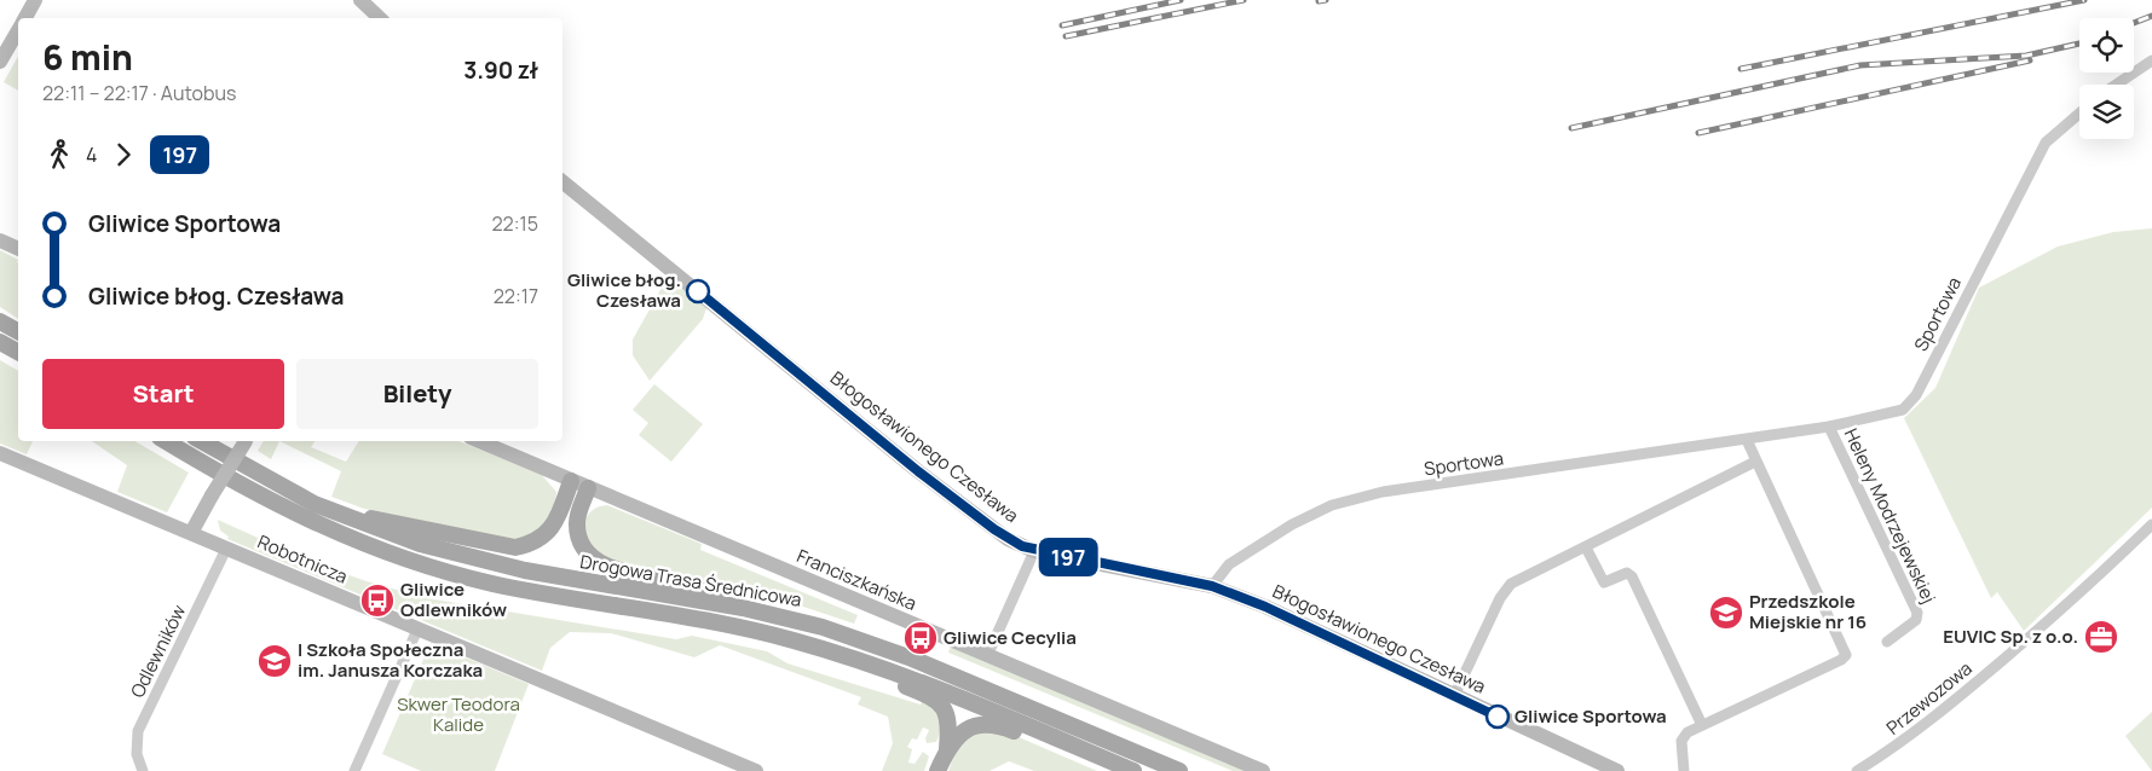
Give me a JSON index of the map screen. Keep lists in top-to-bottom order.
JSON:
{
  "streets": {
    "main road": ["Drogowa Trasa Średnicowa"],
    "street": [
      "Sportowa",
      "Błogosławionego Czesława",
      "Heleny Modrzejewskiej",
      "Robotnicza",
      "Franciszkańska",
      "Odlewników",
      "Przewozowa"
    ]
  },
  "crossings": [
    ["Sportowa", "Błogosławionego Czesława"],
    ["Sportowa", "Heleny Modrzejewskiej"],
    ["Robotnicza", "Odlewników"]
  ],
  "parks": ["Skwer Teodora Kalide"],
  "places": {
    "other": ["Gliwice błog. Czesława", "Gliwice Sportowa"],
    "bus stop": ["Gliwice Odlewników", "Gliwice Cecylia"],
    "school or university": ["Przedszkole Miejskie nr 16", "I Szkoła Społeczna im. Janusza Korczaka"],
    "office": ["EUVIC Sp. z o.o."]
  },
  "lines": ["bus line 197"],
  "page": {
    "on_map": "197",
    "heading": ["6 min", "22:11 – 22:17 · Autobus", "3.90 zł"],
    "legs": ["4", "197"],
    "list": [
      {
        "name": "Gliwice Sportowa",
        "value": "22:15"
      },
      {
        "name": "Gliwice błog. Czesława",
        "value": "22:17"
      }
    ],
    "buttons": ["Start", "Bilety"]
  }
}
